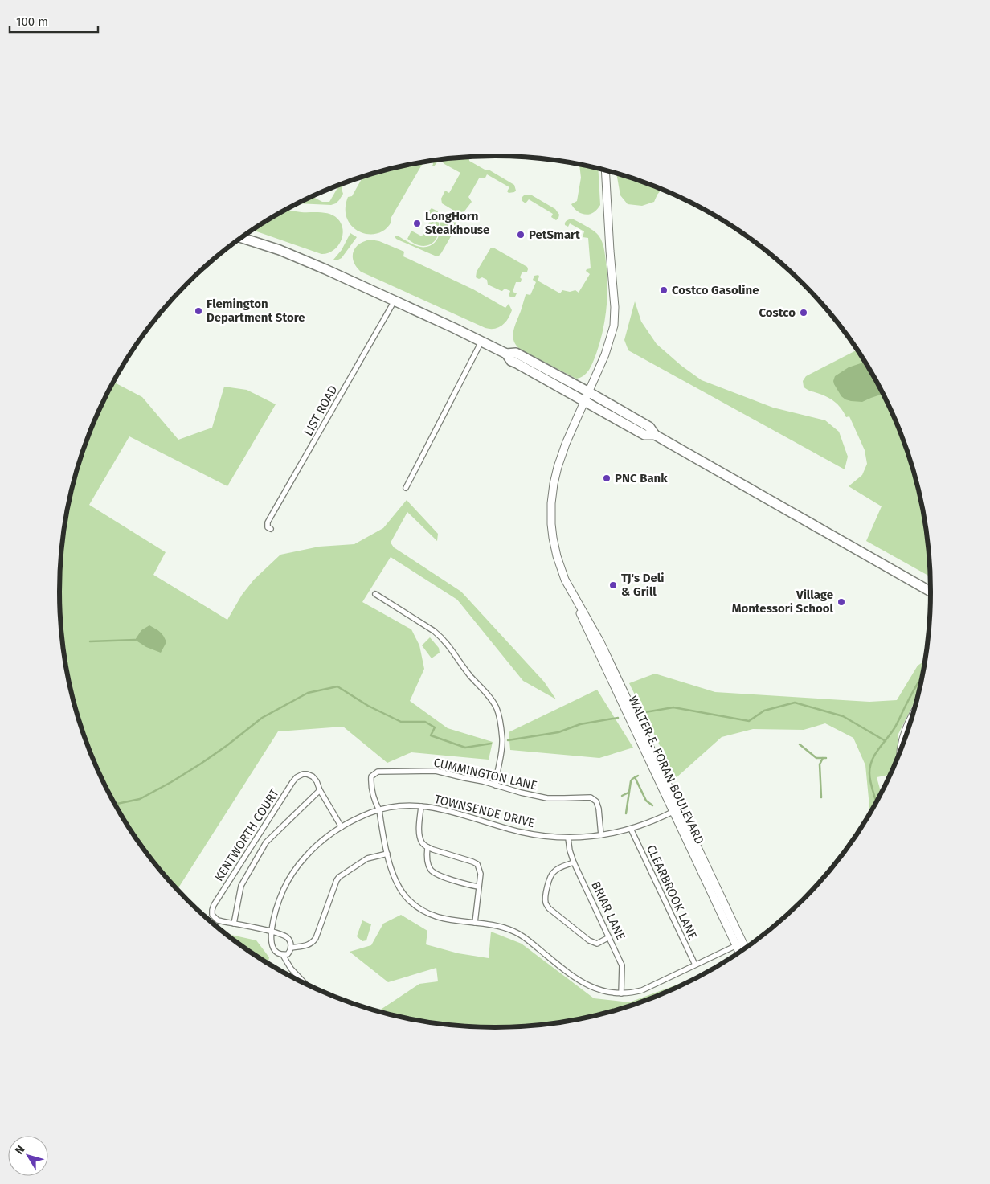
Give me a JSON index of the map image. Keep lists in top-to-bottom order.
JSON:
{
  "streets": {
    "street": [
      "LIST ROAD",
      "WALTER E. FORAN BOULEVARD",
      "CUMMINGTON LANE",
      "TOWNSENDE DRIVE",
      "KENTWORTH COURT",
      "CLEARBROOK LANE",
      "BRIAR LANE"
    ]
  },
  "crossings": [
    ["WALTER E. FORAN BOULEVARD", "CUMMINGTON LANE"],
    ["WALTER E. FORAN BOULEVARD", "TOWNSENDE DRIVE"],
    ["CUMMINGTON LANE", "TOWNSENDE DRIVE"],
    ["CUMMINGTON LANE", "CLEARBROOK LANE"],
    ["CUMMINGTON LANE", "BRIAR LANE"],
    ["TOWNSENDE DRIVE", "KENTWORTH COURT"],
    ["TOWNSENDE DRIVE", "CLEARBROOK LANE"],
    ["TOWNSENDE DRIVE", "BRIAR LANE"]
  ],
  "places": [
    "LongHorn Steakhouse",
    "PetSmart",
    "Costco Gasoline",
    "Flemington Department Store",
    "Costco",
    "PNC Bank",
    "TJ's Deli & Grill",
    "Village Montessori School"
  ],
  "scale_bar": "100 m",
  "north": "top left"
}
